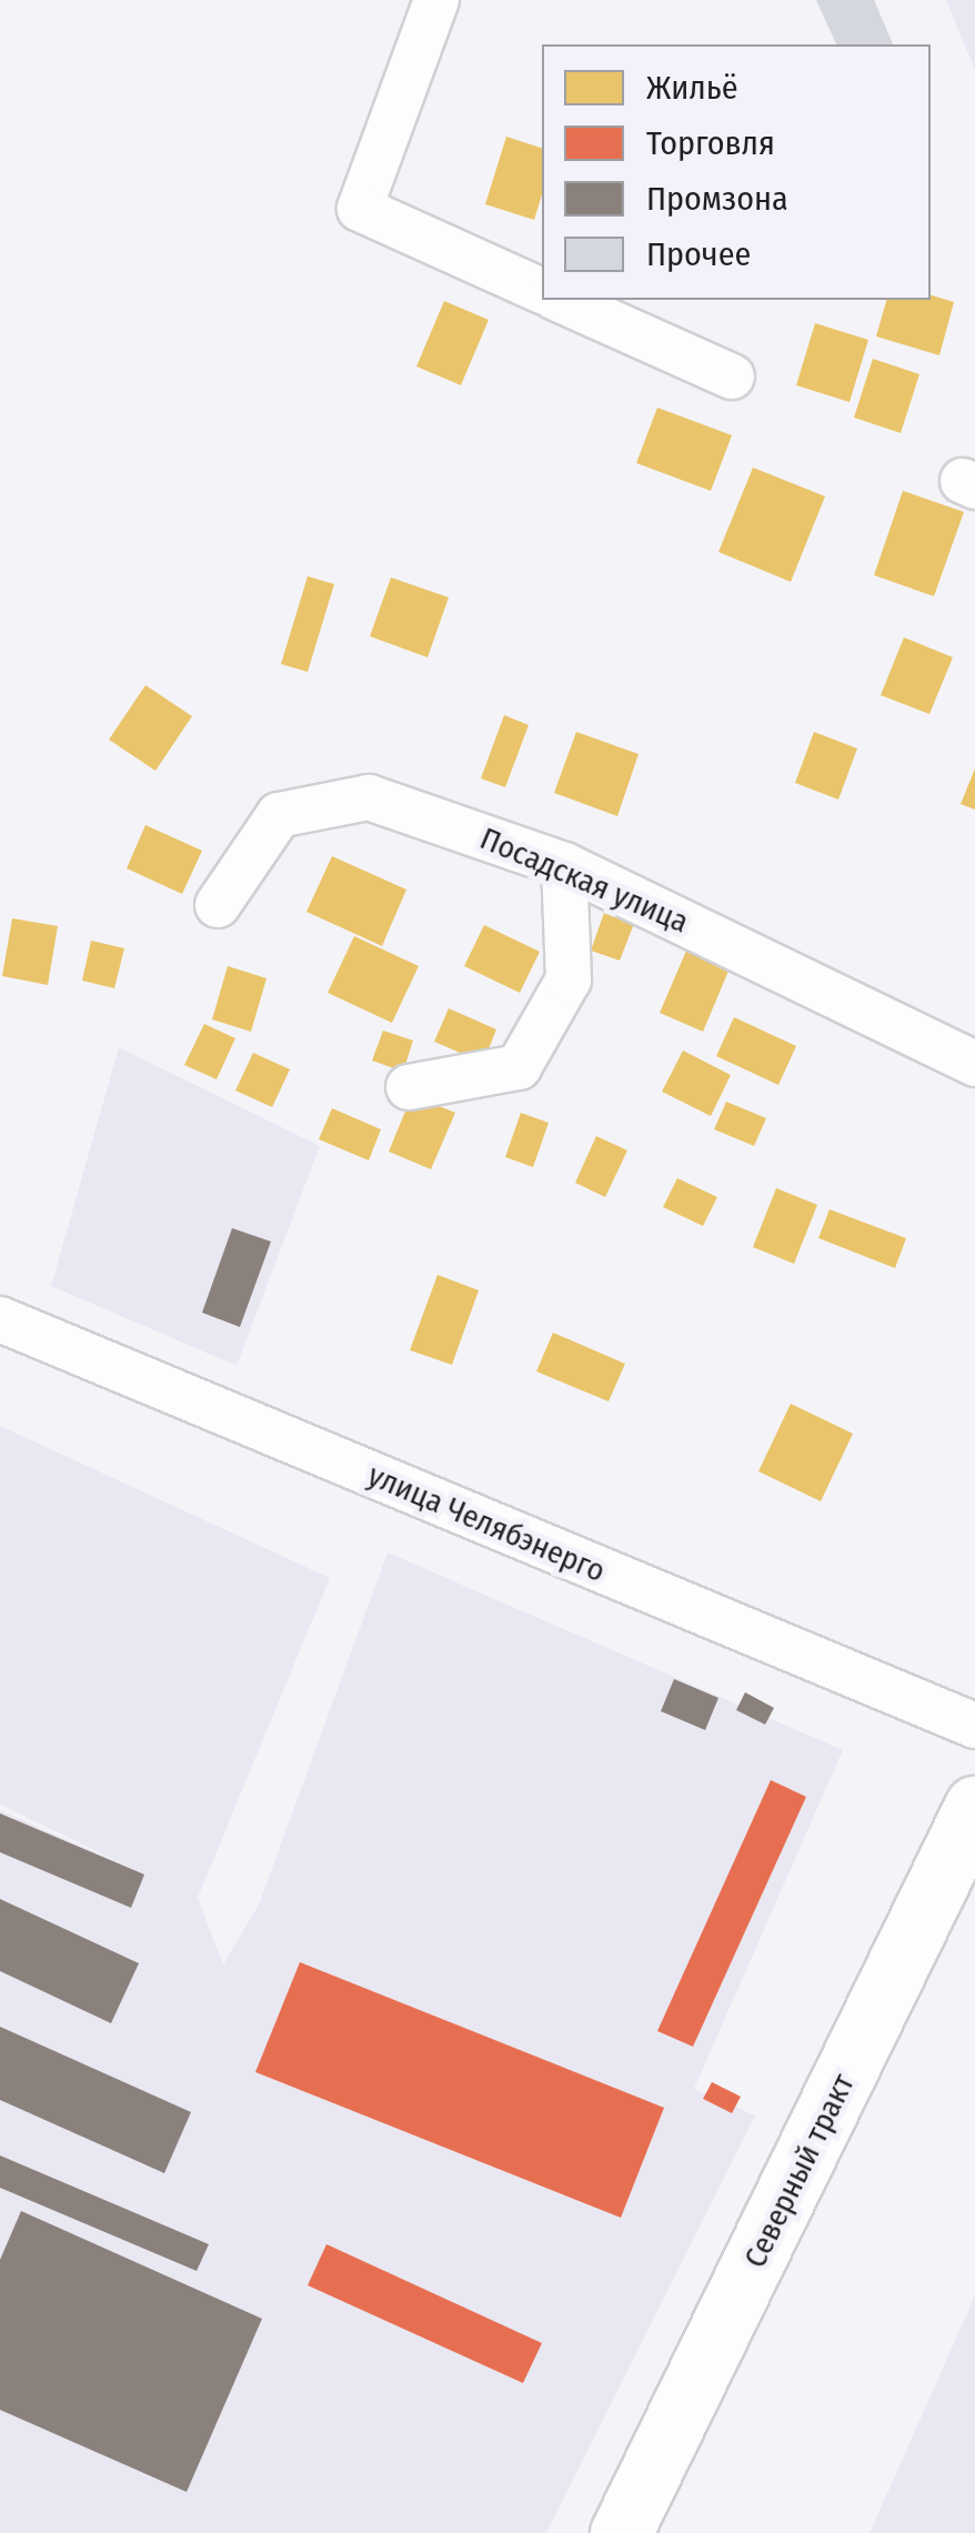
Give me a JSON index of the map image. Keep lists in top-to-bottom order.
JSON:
{
  "streets": {
    "main road": ["Северный тракт"],
    "street": ["Посадская улица", "улица Челябэнерго"]
  },
  "legend": [
    "Жильё",
    "Торговля",
    "Промзона",
    "Прочее"
  ]
}
